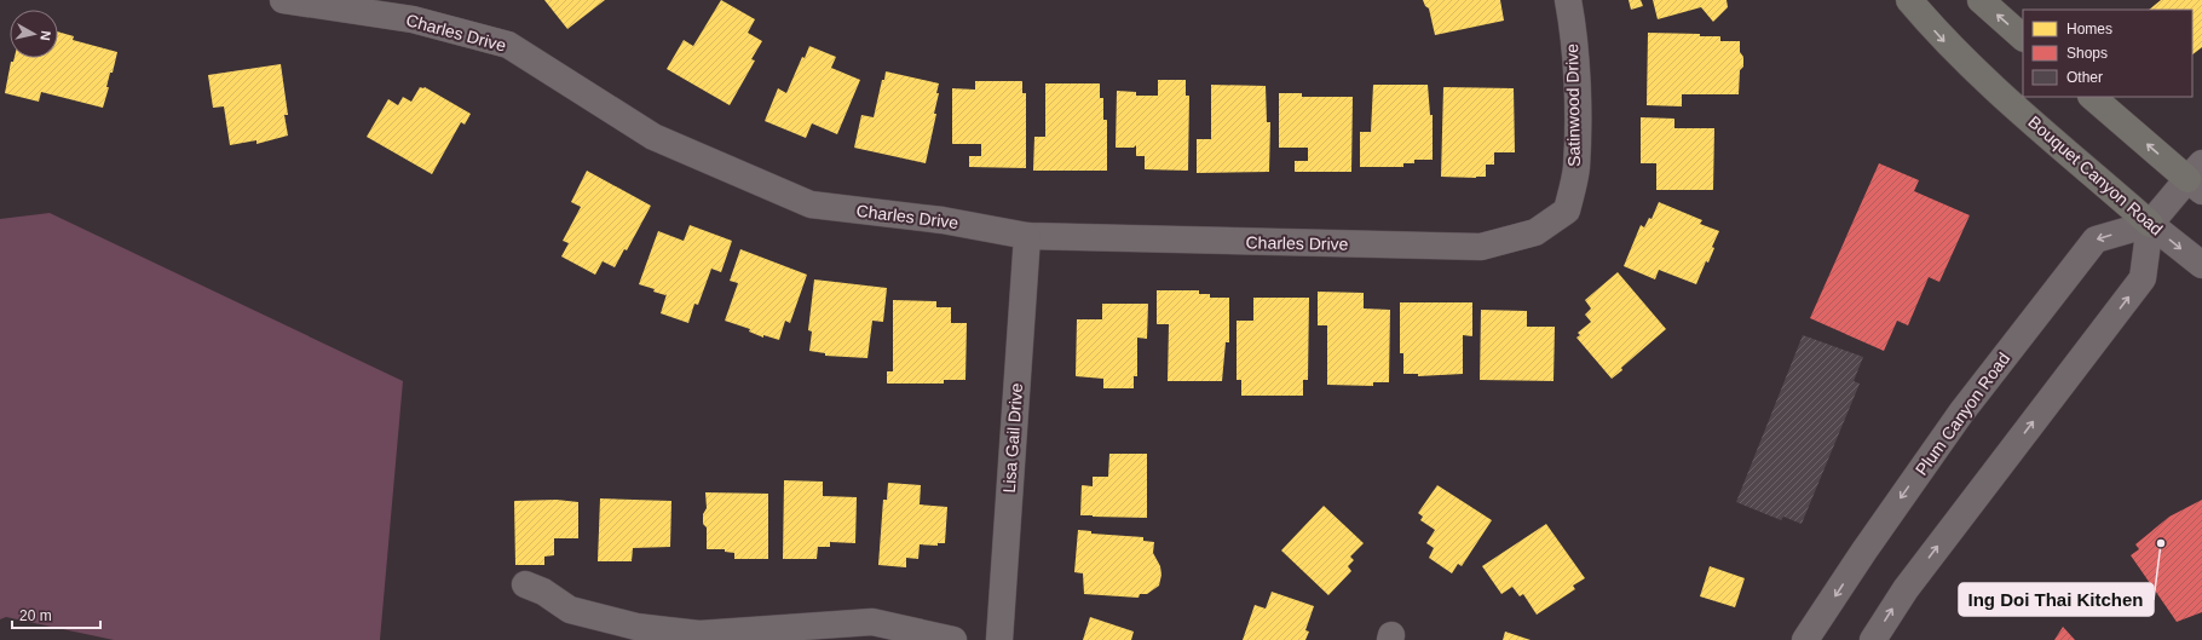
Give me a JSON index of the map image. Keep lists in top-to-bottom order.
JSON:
{
  "streets": {
    "main road": ["Bouquet Canyon Road"],
    "street": [
      "Charles Drive",
      "Satinwood Drive",
      "Plum Canyon Road",
      "Lisa Gail Drive"
    ]
  },
  "crossings": [
    ["Charles Drive", "Satinwood Drive"],
    ["Charles Drive", "Lisa Gail Drive"],
    ["Bouquet Canyon Road", "Plum Canyon Road"]
  ],
  "places": ["Ing Doi Thai Kitchen"],
  "legend": ["Homes", "Shops", "Other"],
  "scale_bar": "20 m",
  "north": "right"
}
